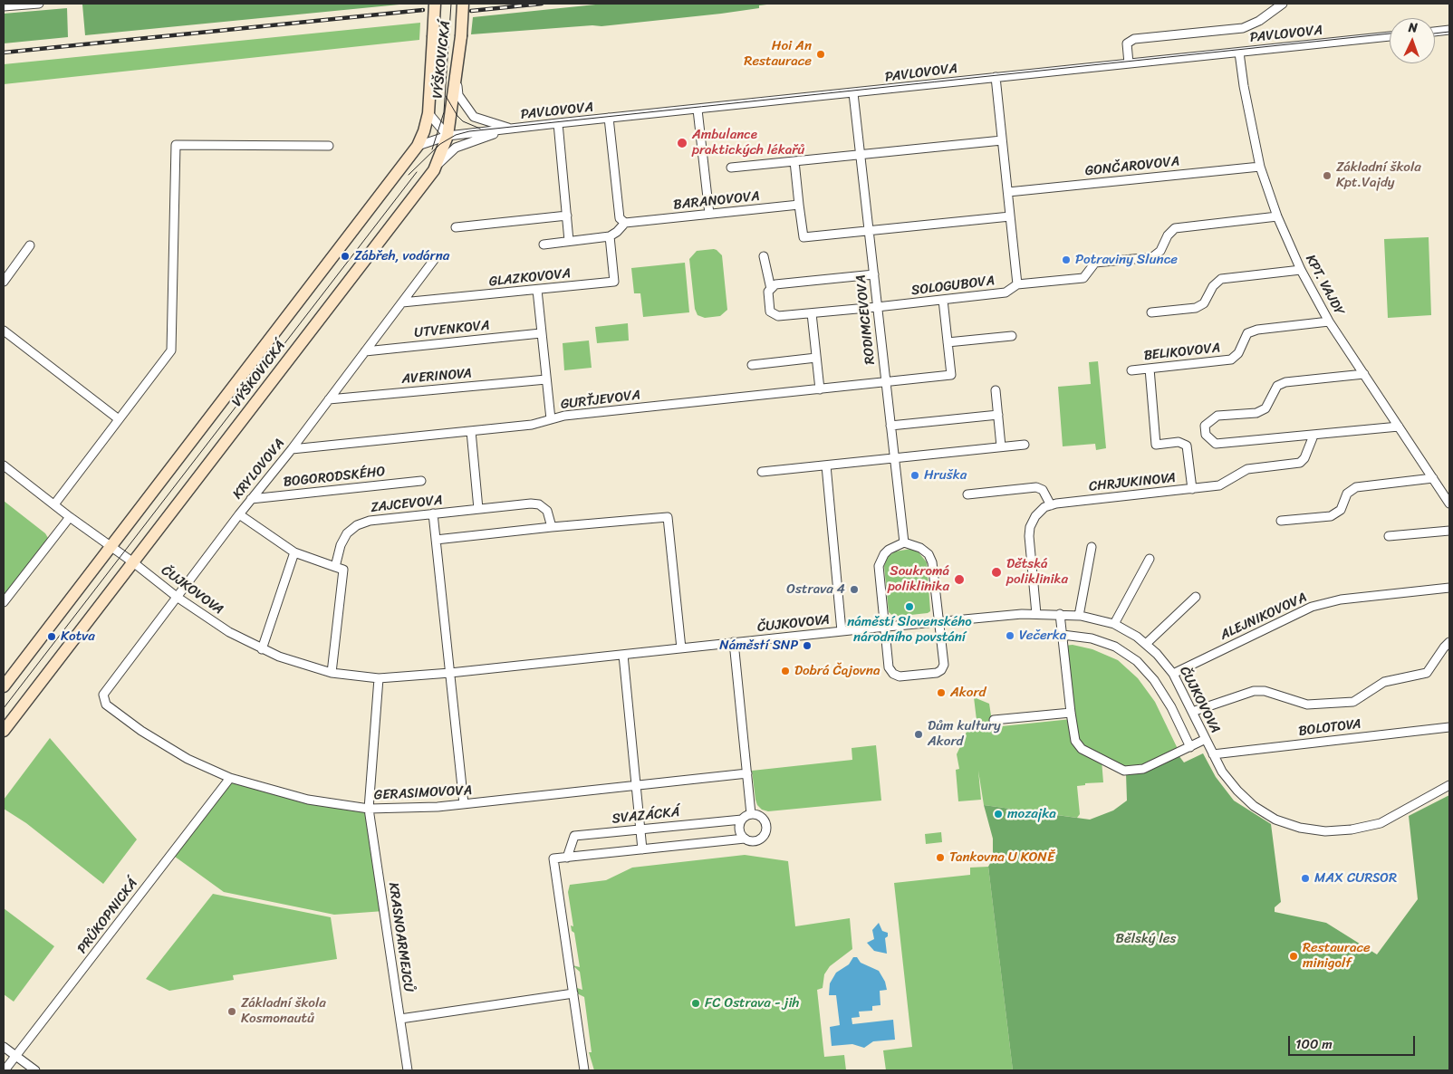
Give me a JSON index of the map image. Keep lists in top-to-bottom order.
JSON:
{
  "streets": {
    "street": [
      "PAVLOVOVA",
      "VÝŠKOVICKÁ",
      "GONČAROVOVA",
      "BARANOVOVA",
      "GLAZKOVOVA",
      "KPT. VAJDY",
      "SOLOGUBOVA",
      "RODIMCEVOVA",
      "UTVENKOVA",
      "BELIKOVOVA",
      "AVERINOVA",
      "GURŤJEVOVA",
      "KRYLOVOVA",
      "BOGORODSKÉHO",
      "CHRJUKINOVA",
      "ZAJCEVOVA",
      "ČUJKOVOVA",
      "ALEJNIKOVOVA",
      "BOLOTOVA",
      "GERASIMOVOVA",
      "SVAZÁCKÁ",
      "PRŮKOPNICKÁ",
      "KRASNOARMEJCŮ"
    ]
  },
  "crossings": [
    ["PAVLOVOVA", "VÝŠKOVICKÁ"],
    ["PAVLOVOVA", "KPT. VAJDY"],
    ["PAVLOVOVA", "RODIMCEVOVA"],
    ["VÝŠKOVICKÁ", "ČUJKOVOVA"],
    ["GONČAROVOVA", "KPT. VAJDY"],
    ["GLAZKOVOVA", "KRYLOVOVA"],
    ["KPT. VAJDY", "SOLOGUBOVA"],
    ["KPT. VAJDY", "BELIKOVOVA"],
    ["SOLOGUBOVA", "RODIMCEVOVA"],
    ["RODIMCEVOVA", "GURŤJEVOVA"],
    ["UTVENKOVA", "KRYLOVOVA"],
    ["AVERINOVA", "KRYLOVOVA"],
    ["GURŤJEVOVA", "KRYLOVOVA"],
    ["KRYLOVOVA", "BOGORODSKÉHO"],
    ["KRYLOVOVA", "ČUJKOVOVA"],
    ["KRYLOVOVA", "GERASIMOVOVA"],
    ["ČUJKOVOVA", "ALEJNIKOVOVA"],
    ["ČUJKOVOVA", "BOLOTOVA"],
    ["ČUJKOVOVA", "KRASNOARMEJCŮ"],
    ["GERASIMOVOVA", "PRŮKOPNICKÁ"],
    ["GERASIMOVOVA", "KRASNOARMEJCŮ"]
  ],
  "parks": ["Bělský les"],
  "places": [
    "Hoi An Restaurace",
    "Ambulance praktických lékařů",
    "Základní škola Kpt.Vajdy",
    "Zábřeh, vodárna",
    "Potraviny Slunce",
    "Hruška",
    "Dětská poliklinika",
    "Soukromá poliklinika",
    "Ostrava 4",
    "náměstí Slovenského národního povstání",
    "Večerka",
    "Kotva",
    "Náměstí SNP",
    "Dobrá Čajovna",
    "Akord",
    "Dům kultury Akord",
    "mozajka",
    "Tankovna U KONĚ",
    "MAX CURSOR",
    "Restaurace minigolf",
    "FC Ostrava - jih",
    "Základní škola Kosmonautů"
  ],
  "scale_bar": "100 m",
  "north": "top"
}
